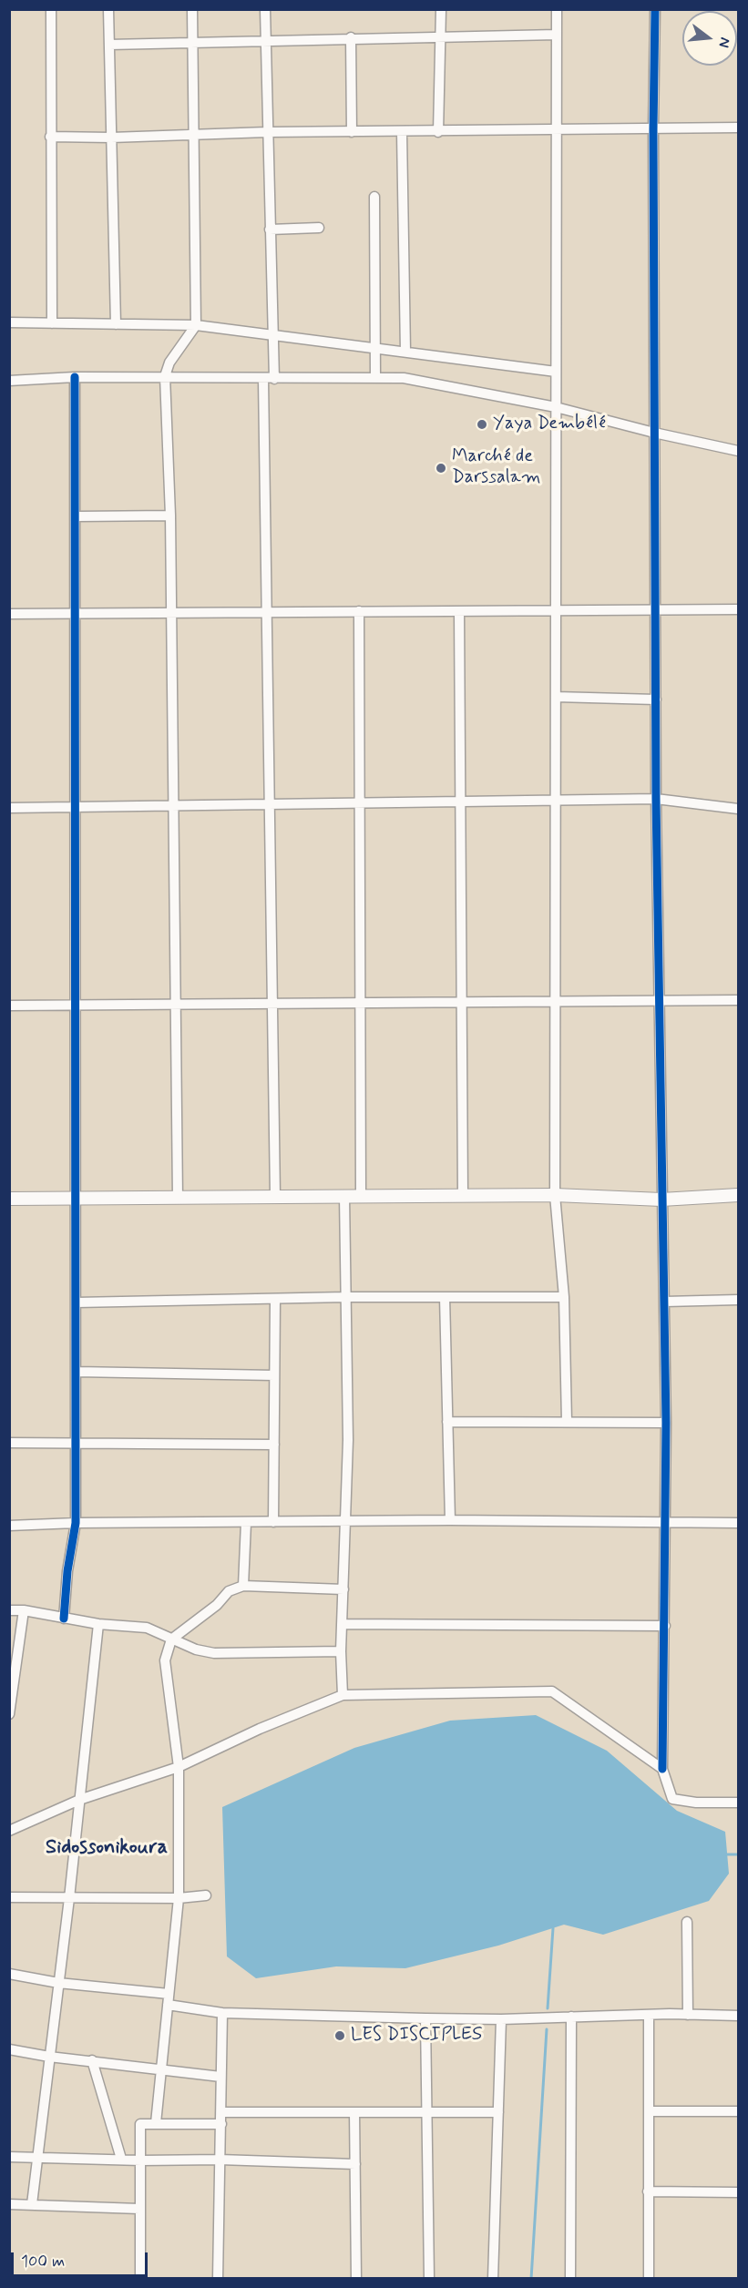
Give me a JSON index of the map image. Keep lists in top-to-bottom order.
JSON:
{
  "districts": ["Sidossonikoura"],
  "places": ["Yaya Dembélé", "Marché de Darssalam", "LES DISCIPLES"],
  "scale_bar": "100 m",
  "north": "right"
}
